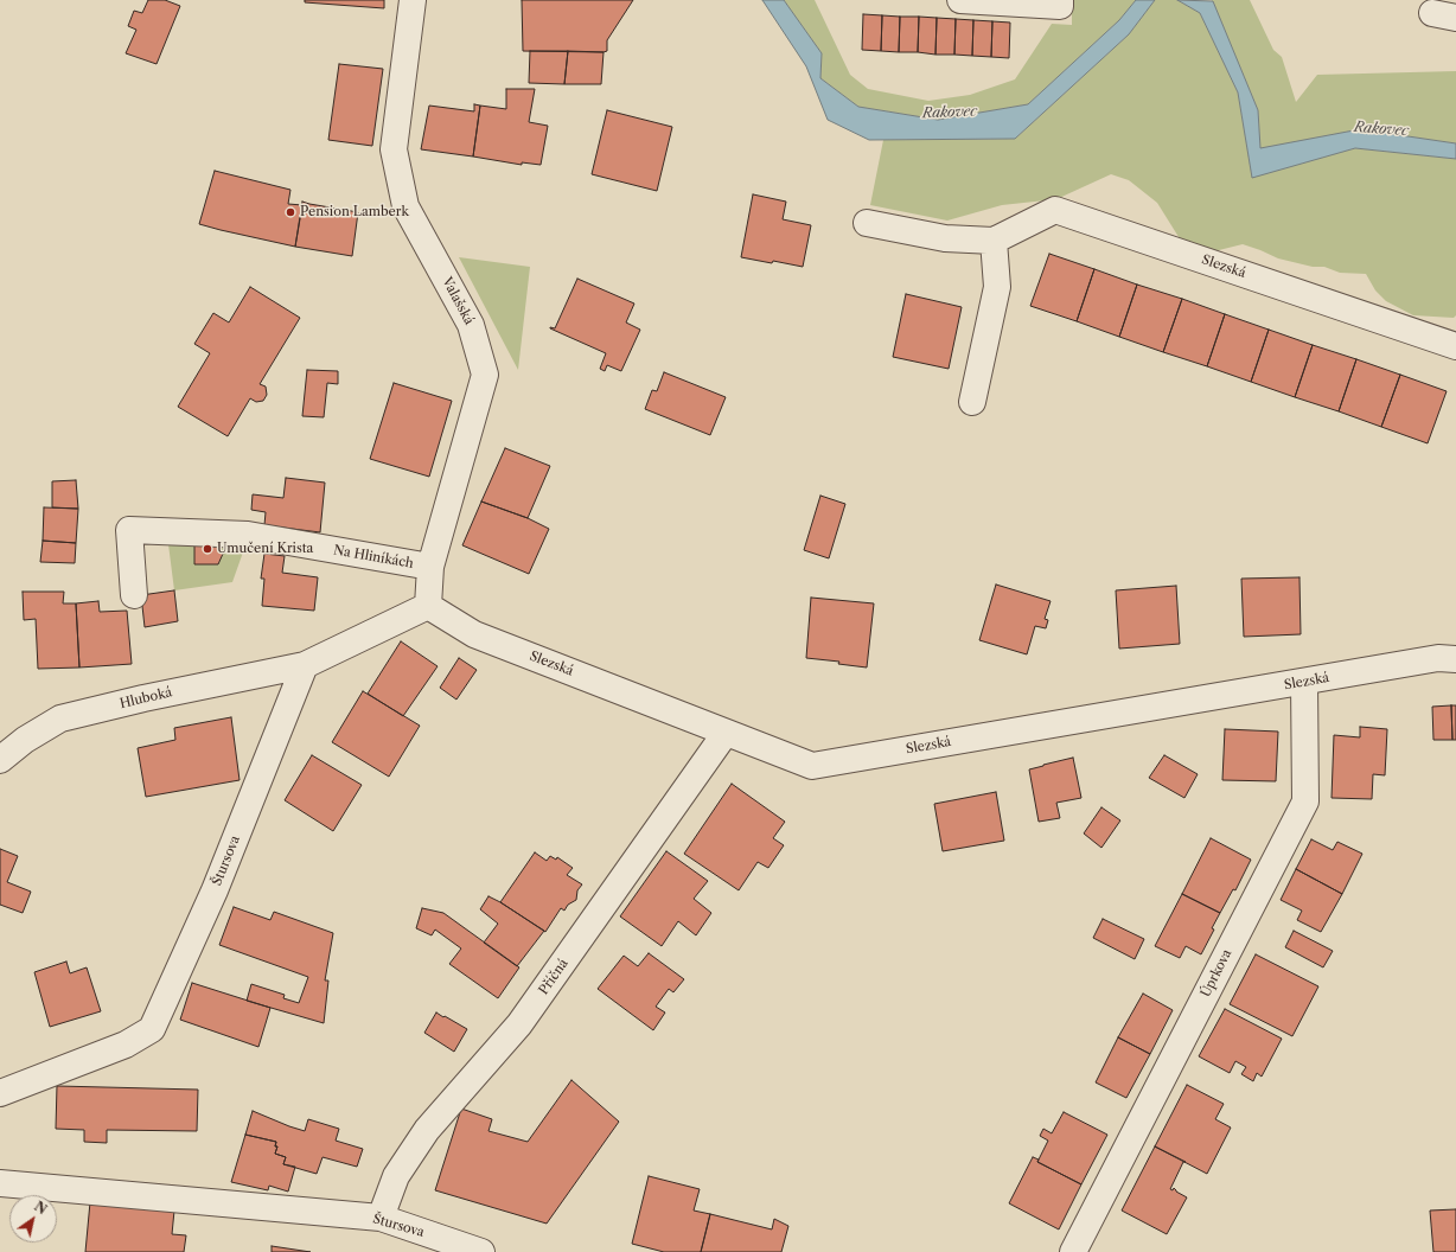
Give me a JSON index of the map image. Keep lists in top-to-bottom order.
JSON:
{
  "streets": {
    "street": [
      "Slezská",
      "Valašská",
      "Na Hliníkách",
      "Hluboká",
      "Štursova",
      "Úprkova",
      "Příčná"
    ]
  },
  "crossings": [
    ["Slezská", "Valašská"],
    ["Slezská", "Úprkova"],
    ["Slezská", "Příčná"],
    ["Valašská", "Na Hliníkách"],
    ["Hluboká", "Štursova"],
    ["Štursova", "Příčná"]
  ],
  "water": ["Rakovec"],
  "places": ["Pension Lamberk", "Umučení Krista"],
  "north": "top right"
}
